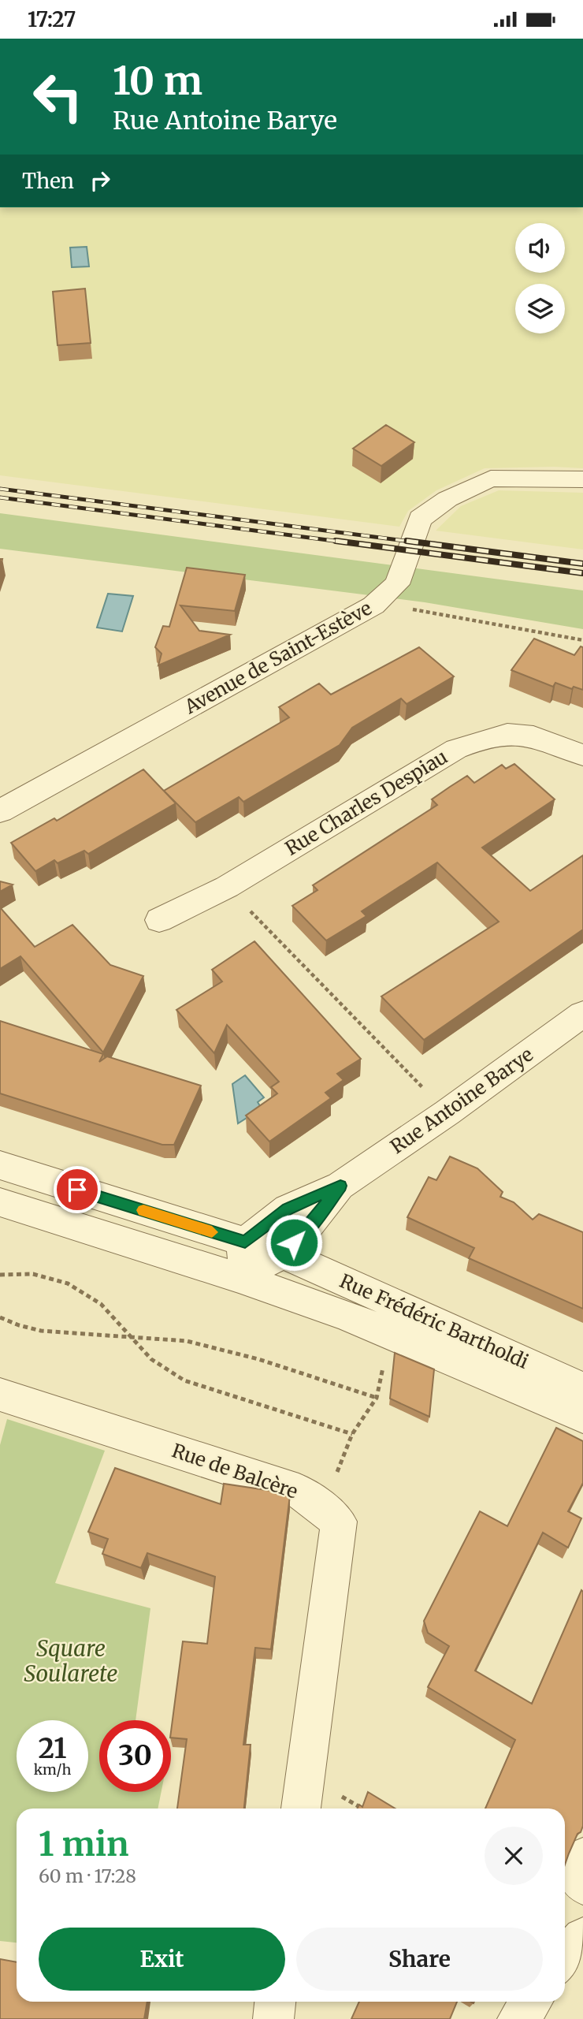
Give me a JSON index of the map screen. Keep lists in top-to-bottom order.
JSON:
{
  "streets": {
    "street": [
      "Avenue de Saint-Estève",
      "Rue Charles Despiau",
      "Rue Antoine Barye",
      "Rue Frédéric Bartholdi",
      "Rue de Balcère"
    ]
  },
  "crossings": [
    ["Rue Antoine Barye", "Rue Frédéric Bartholdi"]
  ],
  "parks": ["Square Soularete"],
  "page": {
    "status": "17:27",
    "turn": ["10 m", "Rue Antoine Barye"],
    "then": "Then",
    "speed": "21 km/h",
    "limit": "30",
    "heading": ["1 min", "60 m · 17:28"],
    "buttons": ["Exit", "Share"]
  }
}
